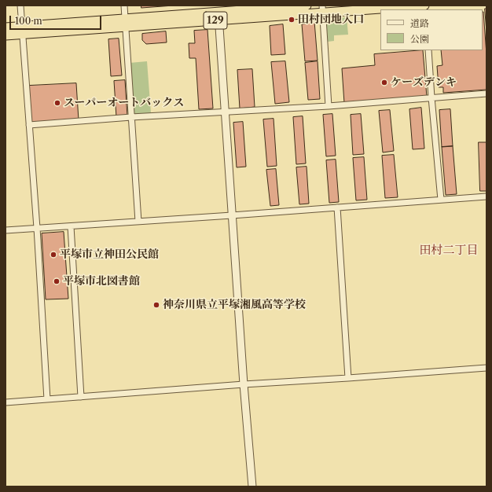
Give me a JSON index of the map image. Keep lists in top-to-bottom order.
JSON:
{
  "streets": {
    "highway": ["129"]
  },
  "districts": ["田村二丁目"],
  "places": [
    "田村団地入口",
    "ケーズデンキ",
    "スーパーオートバックス",
    "平塚市立神田公民館",
    "平塚市北図書館",
    "神奈川県立平塚湘風高等学校"
  ],
  "legend": ["道路", "公園"],
  "scale_bar": "100 m"
}
